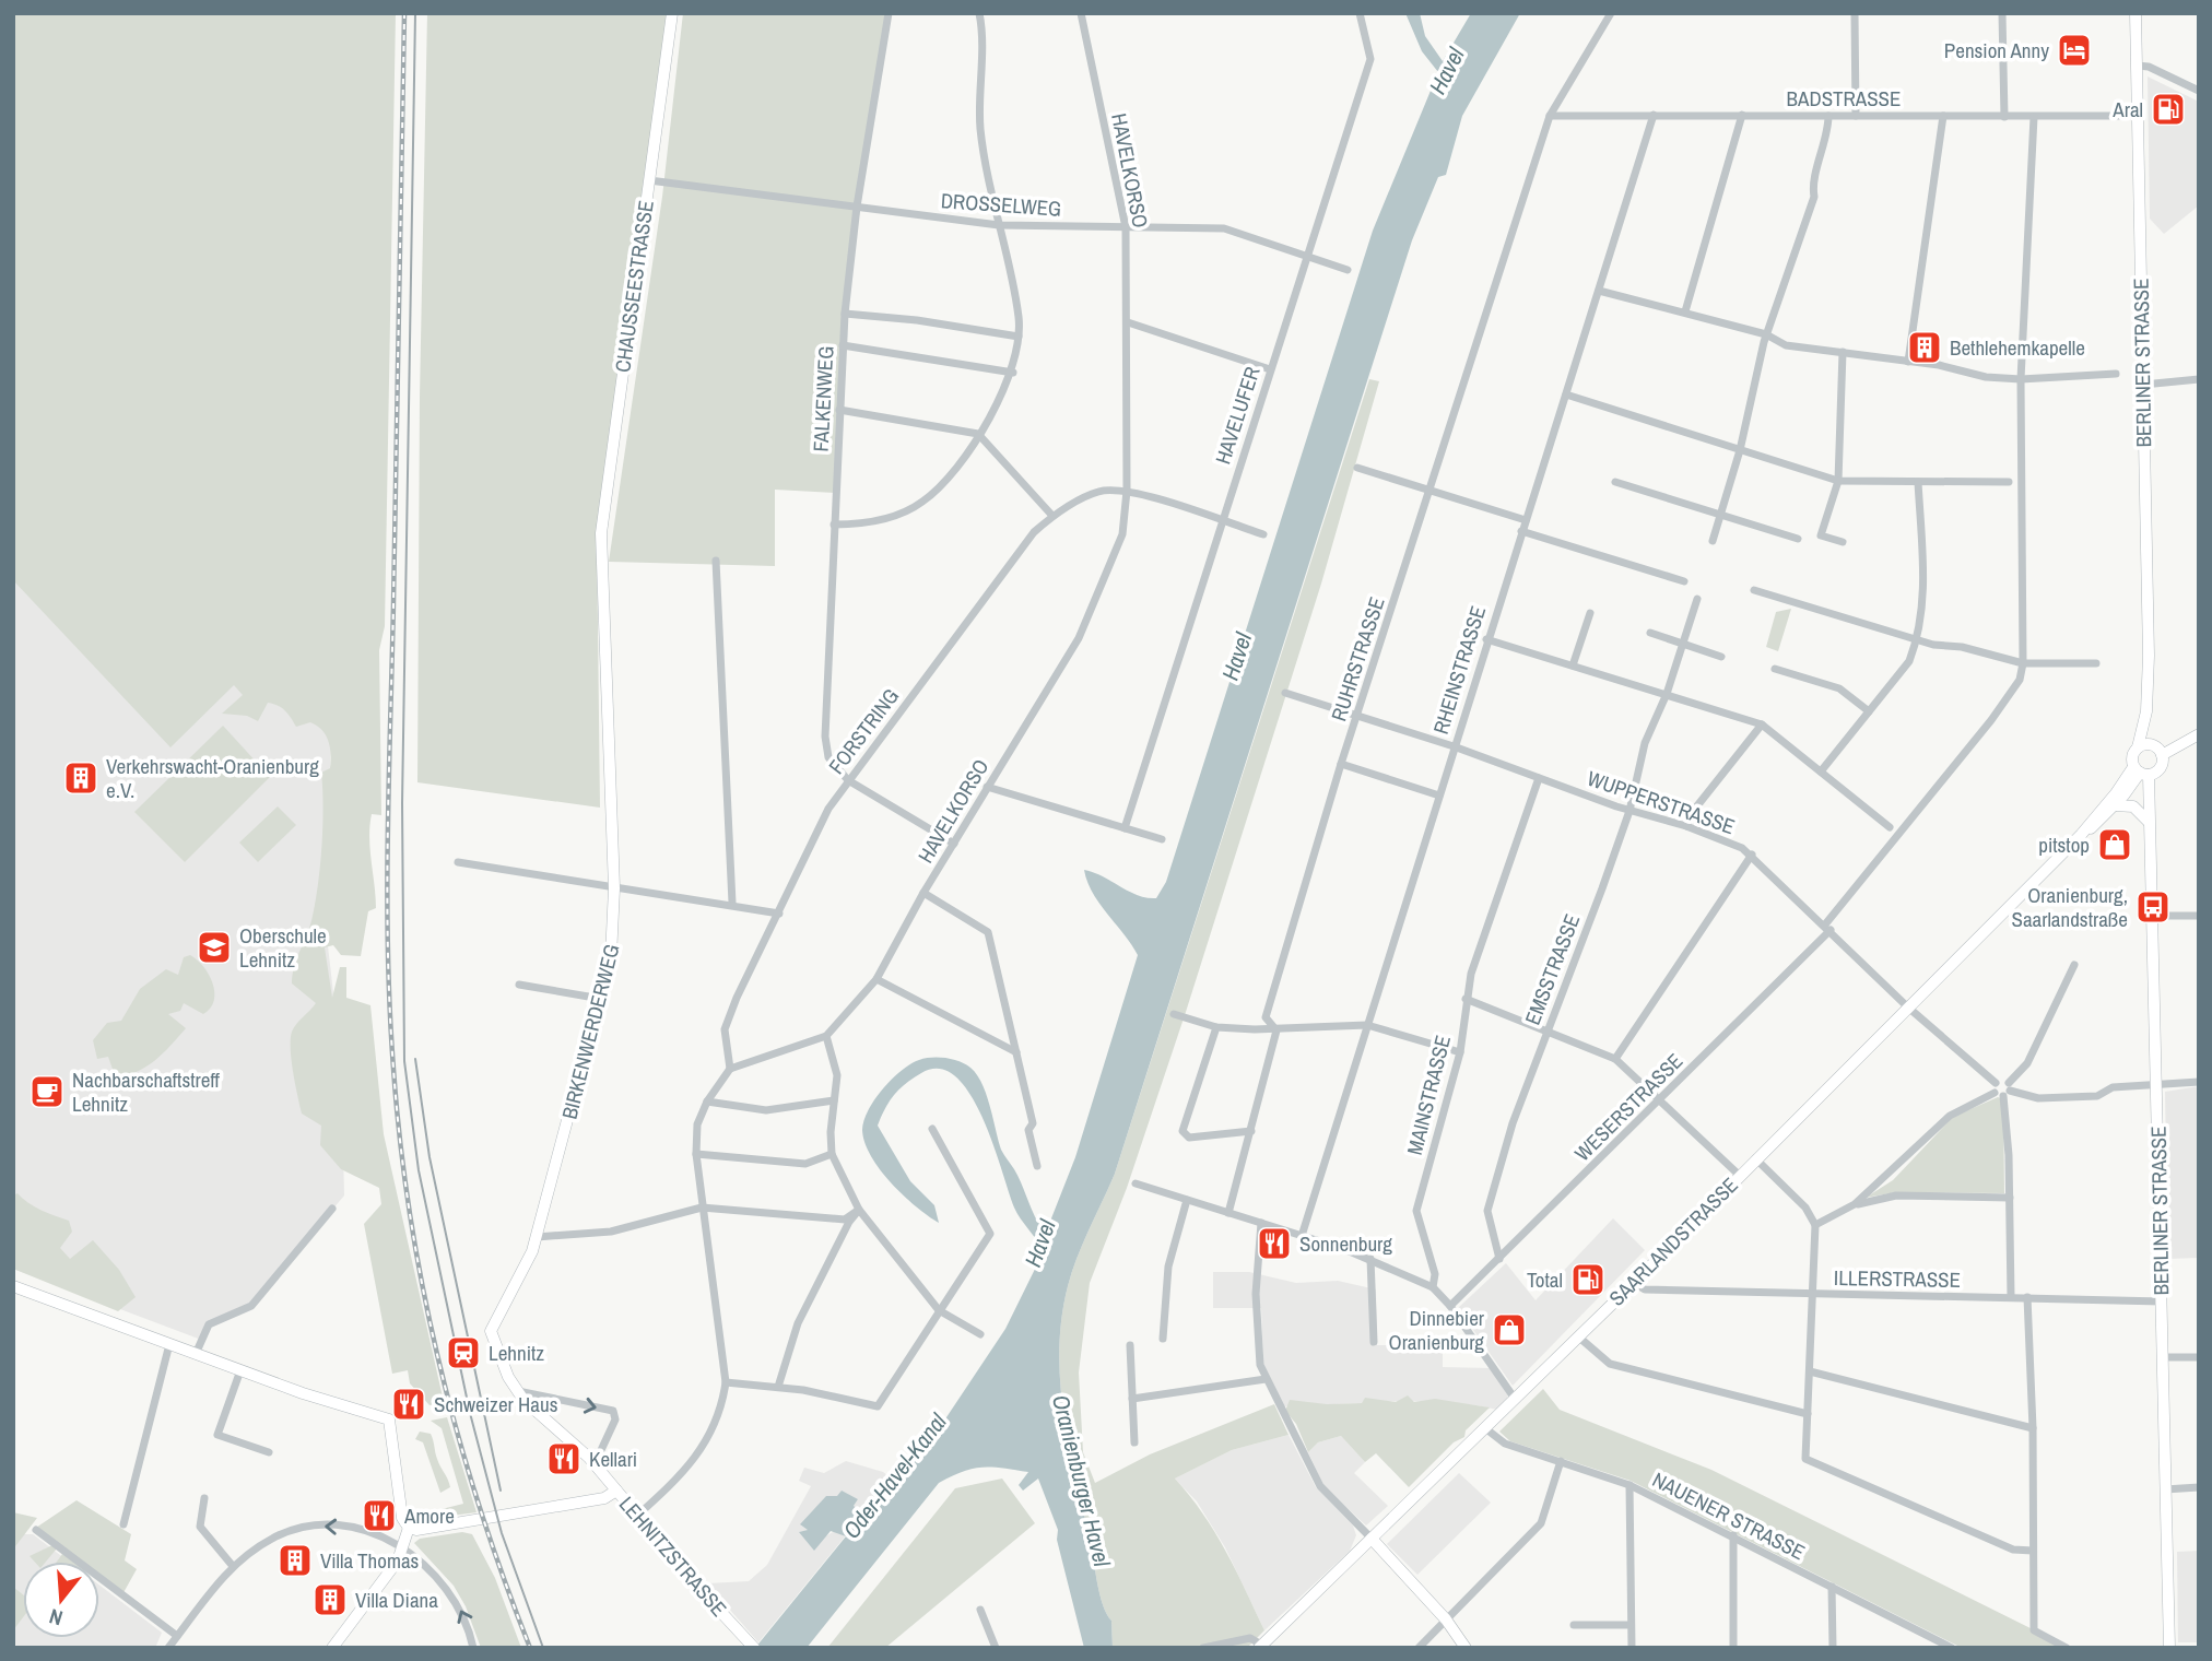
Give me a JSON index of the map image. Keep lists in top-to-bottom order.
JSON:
{
  "streets": {
    "street": [
      "BADSTRASSE",
      "HAVELKORSO",
      "DROSSELWEG",
      "CHAUSSEESTRASSE",
      "BERLINER STRASSE",
      "FALKENWEG",
      "HAVELUFER",
      "RUHRSTRASSE",
      "RHEINSTRASSE",
      "FORSTRING",
      "WUPPERSTRASSE",
      "EMSSTRASSE",
      "BIRKENWERDERWEG",
      "MAINSTRASSE",
      "WESERSTRASSE",
      "SAARLANDSTRASSE",
      "ILLERSTRASSE",
      "NAUENER STRASSE",
      "LEHNITZSTRASSE"
    ]
  },
  "crossings": [
    ["BADSTRASSE", "BERLINER STRASSE"],
    ["BADSTRASSE", "RUHRSTRASSE"],
    ["BADSTRASSE", "RHEINSTRASSE"],
    ["HAVELKORSO", "DROSSELWEG"],
    ["HAVELKORSO", "FORSTRING"],
    ["DROSSELWEG", "CHAUSSEESTRASSE"],
    ["DROSSELWEG", "FALKENWEG"],
    ["DROSSELWEG", "HAVELUFER"],
    ["CHAUSSEESTRASSE", "BIRKENWERDERWEG"],
    ["BERLINER STRASSE", "SAARLANDSTRASSE"],
    ["BERLINER STRASSE", "ILLERSTRASSE"],
    ["FALKENWEG", "FORSTRING"],
    ["RUHRSTRASSE", "WUPPERSTRASSE"],
    ["RHEINSTRASSE", "WUPPERSTRASSE"],
    ["WUPPERSTRASSE", "EMSSTRASSE"],
    ["WUPPERSTRASSE", "MAINSTRASSE"],
    ["WUPPERSTRASSE", "WESERSTRASSE"],
    ["WUPPERSTRASSE", "SAARLANDSTRASSE"],
    ["EMSSTRASSE", "WESERSTRASSE"],
    ["BIRKENWERDERWEG", "LEHNITZSTRASSE"],
    ["SAARLANDSTRASSE", "ILLERSTRASSE"],
    ["SAARLANDSTRASSE", "NAUENER STRASSE"]
  ],
  "water": ["Havel", "Oder-Havel-Kanal", "Oranienburger Havel"],
  "places": {
    "hotel": ["Pension Anny"],
    "fuel station": ["Aral", "Total"],
    "building": [
      "Bethlehemkapelle",
      "Verkehrswacht-Oranienburg e.V.",
      "Villa Thomas",
      "Villa Diana"
    ],
    "shop": ["pitstop", "Dinnebier Oranienburg"],
    "bus stop": ["Oranienburg, Saarlandstraße"],
    "school or university": ["Oberschule Lehnitz"],
    "cafe": ["Nachbarschaftstreff Lehnitz"],
    "restaurant": [
      "Sonnenburg",
      "Schweizer Haus",
      "Kellari",
      "Amore"
    ],
    "station": ["Lehnitz"]
  },
  "north": "bottom"
}
